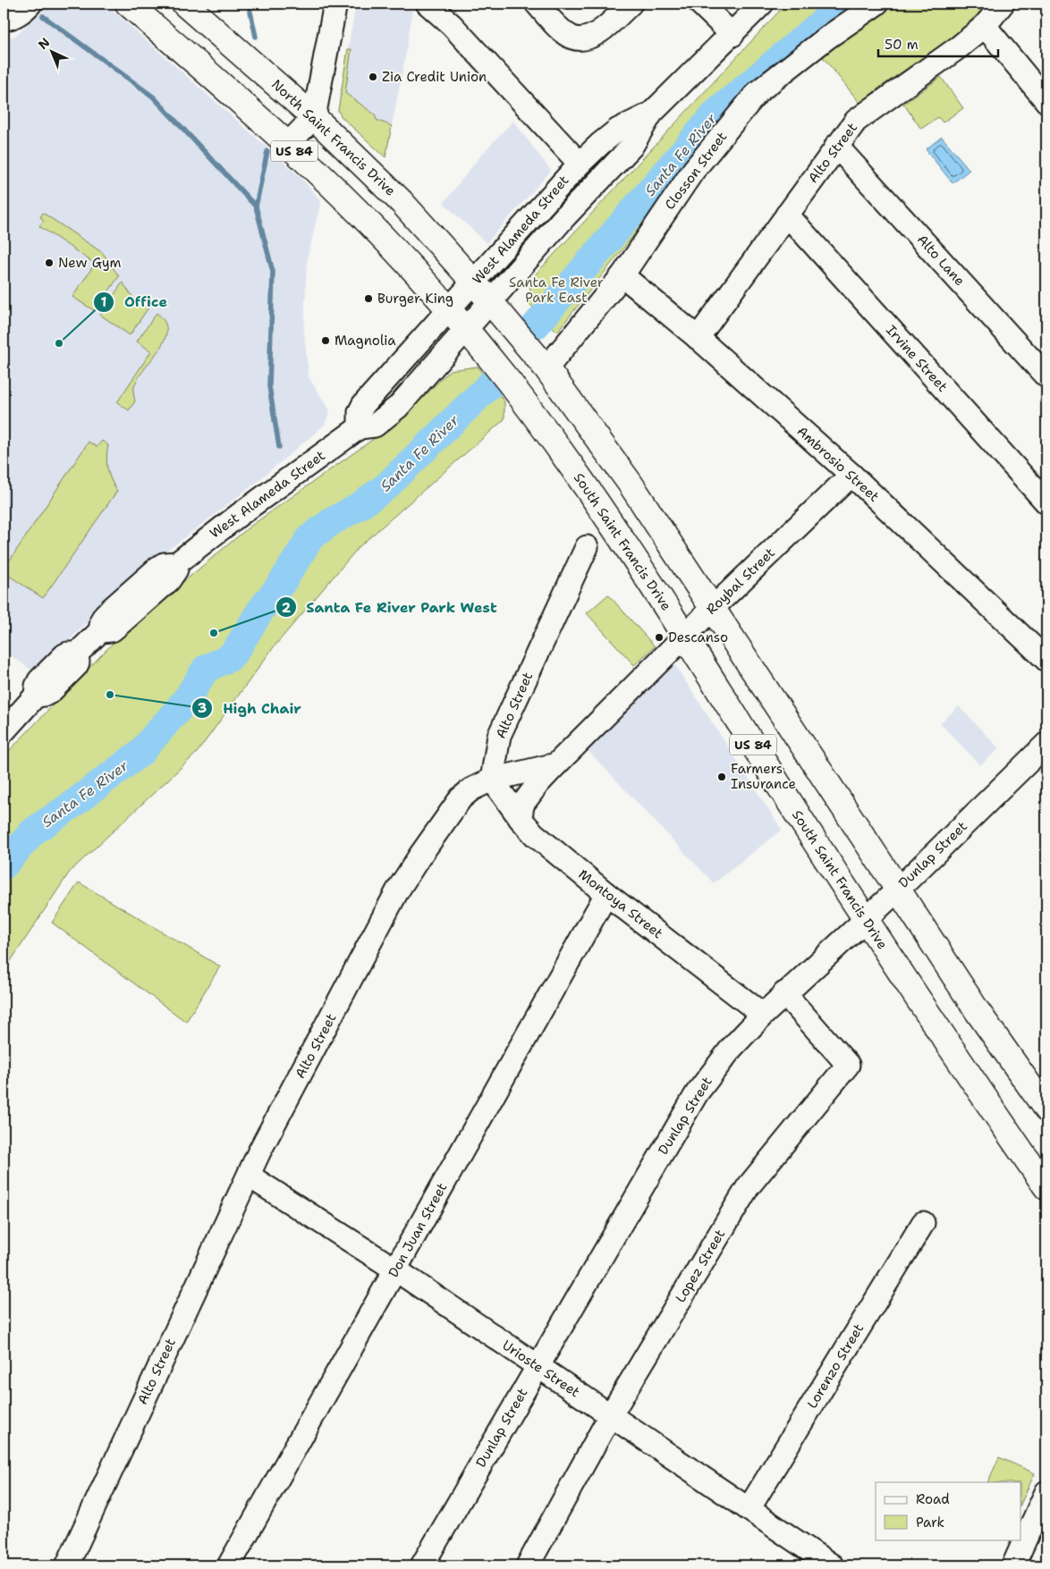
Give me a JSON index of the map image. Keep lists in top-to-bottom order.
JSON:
{
  "streets": {
    "highway": ["North Saint Francis Drive", "US 84", "South Saint Francis Drive"],
    "street": [
      "Alto Street",
      "Closson Street",
      "West Alameda Street",
      "Alto Lane",
      "Irvine Street",
      "Ambrosio Street",
      "Roybal Street",
      "Dunlap Street",
      "Montoya Street",
      "Don Juan Street",
      "Lopez Street",
      "Lorenzo Street",
      "Urioste Street"
    ]
  },
  "crossings": [
    ["North Saint Francis Drive", "US 84"],
    ["North Saint Francis Drive", "West Alameda Street"],
    ["US 84", "Closson Street"],
    ["US 84", "West Alameda Street"],
    ["US 84", "South Saint Francis Drive"],
    ["US 84", "Roybal Street"],
    ["US 84", "Dunlap Street"],
    ["Alto Street", "Alto Lane"],
    ["Alto Street", "Irvine Street"],
    ["Alto Street", "Ambrosio Street"],
    ["Alto Street", "Montoya Street"],
    ["Alto Street", "Urioste Street"],
    ["Closson Street", "Ambrosio Street"],
    ["West Alameda Street", "South Saint Francis Drive"],
    ["Ambrosio Street", "Roybal Street"],
    ["South Saint Francis Drive", "Roybal Street"],
    ["South Saint Francis Drive", "Dunlap Street"],
    ["Roybal Street", "Montoya Street"],
    ["Dunlap Street", "Montoya Street"],
    ["Dunlap Street", "Lopez Street"],
    ["Dunlap Street", "Urioste Street"],
    ["Montoya Street", "Don Juan Street"],
    ["Don Juan Street", "Urioste Street"],
    ["Lopez Street", "Urioste Street"],
    ["Lorenzo Street", "Urioste Street"]
  ],
  "water": ["Santa Fe River"],
  "parks": ["Santa Fe River Park East"],
  "places": [
    "Zia Credit Union",
    "New Gym",
    "Burger King",
    "Magnolia",
    "Office",
    "Santa Fe River Park West",
    "Descanso",
    "High Chair",
    "Farmers Insurance"
  ],
  "legend": ["Road", "Park"],
  "scale_bar": "50 m",
  "north": "top left"
}
